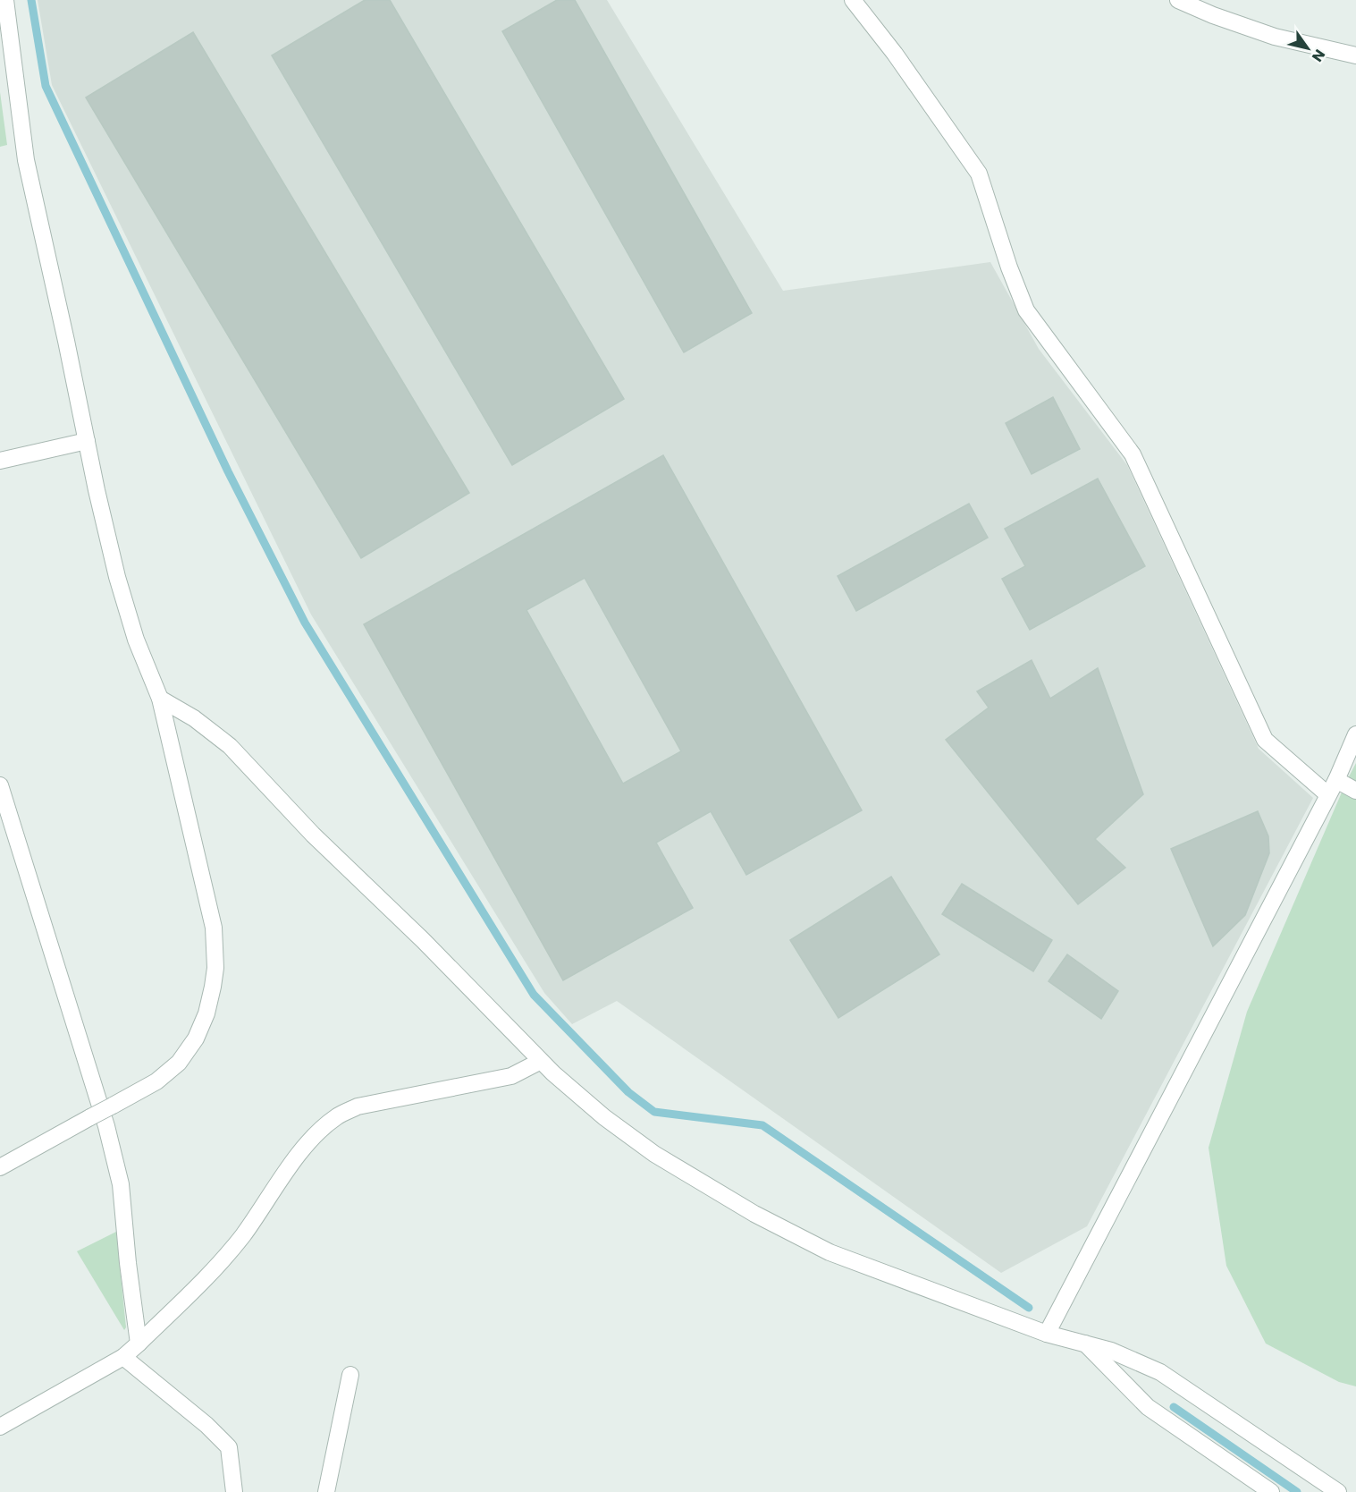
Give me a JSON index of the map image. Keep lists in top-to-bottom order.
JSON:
{
  "north": "bottom right"
}
